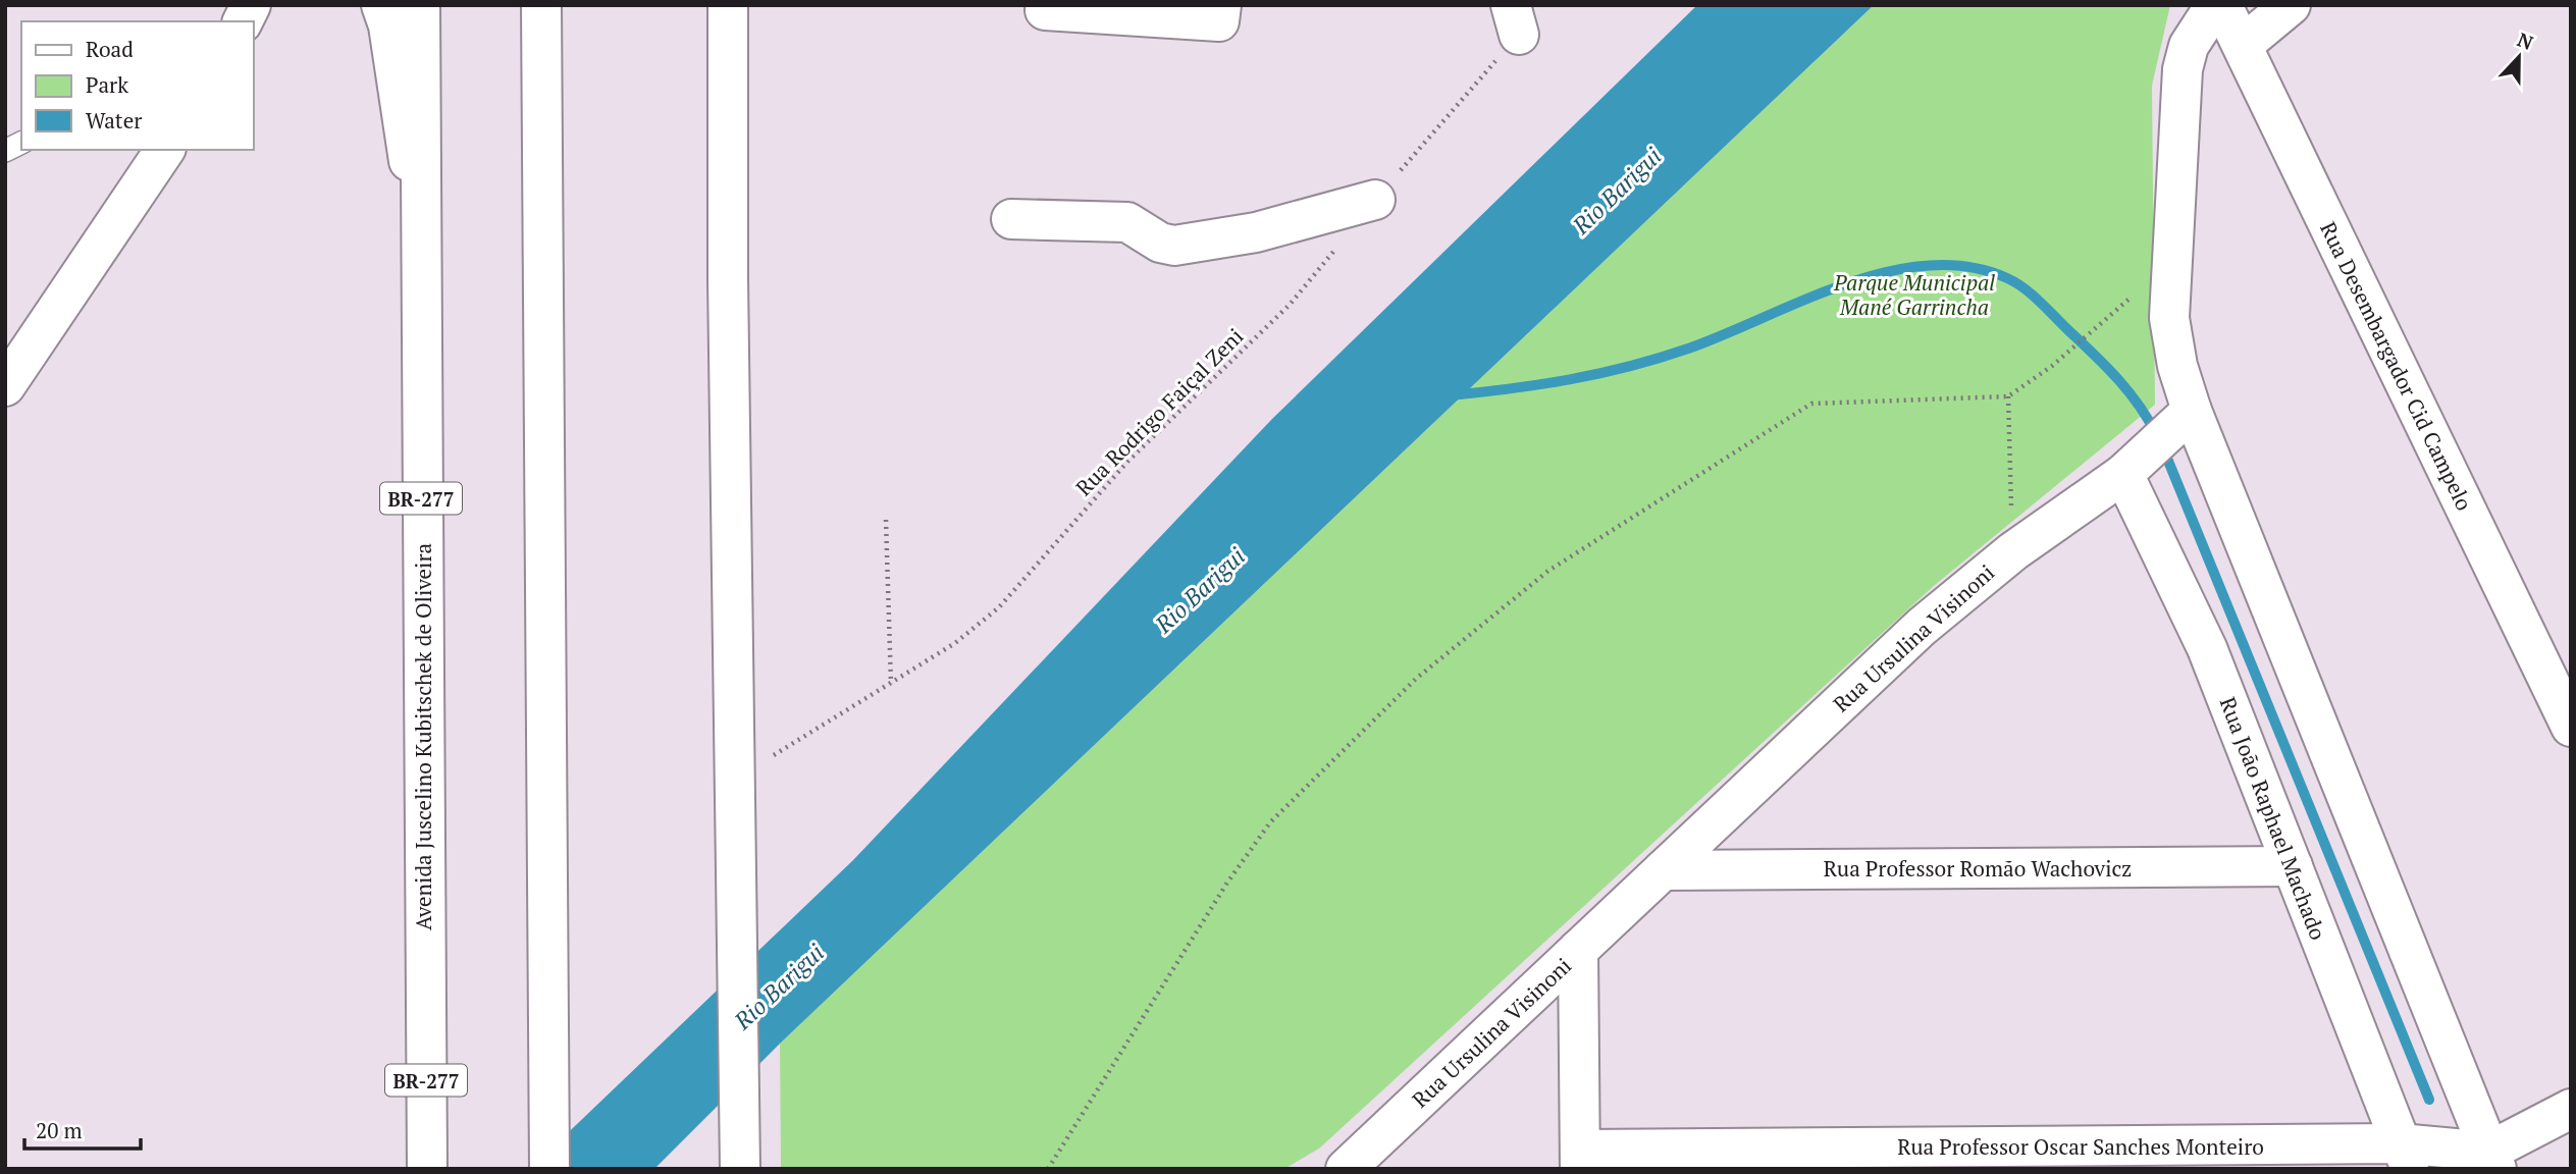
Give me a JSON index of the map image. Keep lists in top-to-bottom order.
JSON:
{
  "streets": {
    "main road": [
      "Rua Desembargador Cid Campelo",
      "BR-277",
      "Rua Ursulina Visinoni",
      "Avenida Juscelino Kubitschek de Oliveira",
      "Rua João Raphael Machado",
      "Rua Professor Romão Wachovicz",
      "Rua Professor Oscar Sanches Monteiro"
    ],
    "path": ["Rua Rodrigo Faiçal Zeni"]
  },
  "crossings": [
    ["Rua Ursulina Visinoni", "Rua João Raphael Machado"],
    ["Rua Ursulina Visinoni", "Rua Professor Romão Wachovicz"],
    ["Rua João Raphael Machado", "Rua Professor Romão Wachovicz"],
    ["Rua João Raphael Machado", "Rua Professor Oscar Sanches Monteiro"]
  ],
  "water": ["Rio Barigui"],
  "parks": ["Parque Municipal Mané Garrincha"],
  "legend": ["Road", "Park", "Water"],
  "scale_bar": "20 m",
  "north": "top"
}
